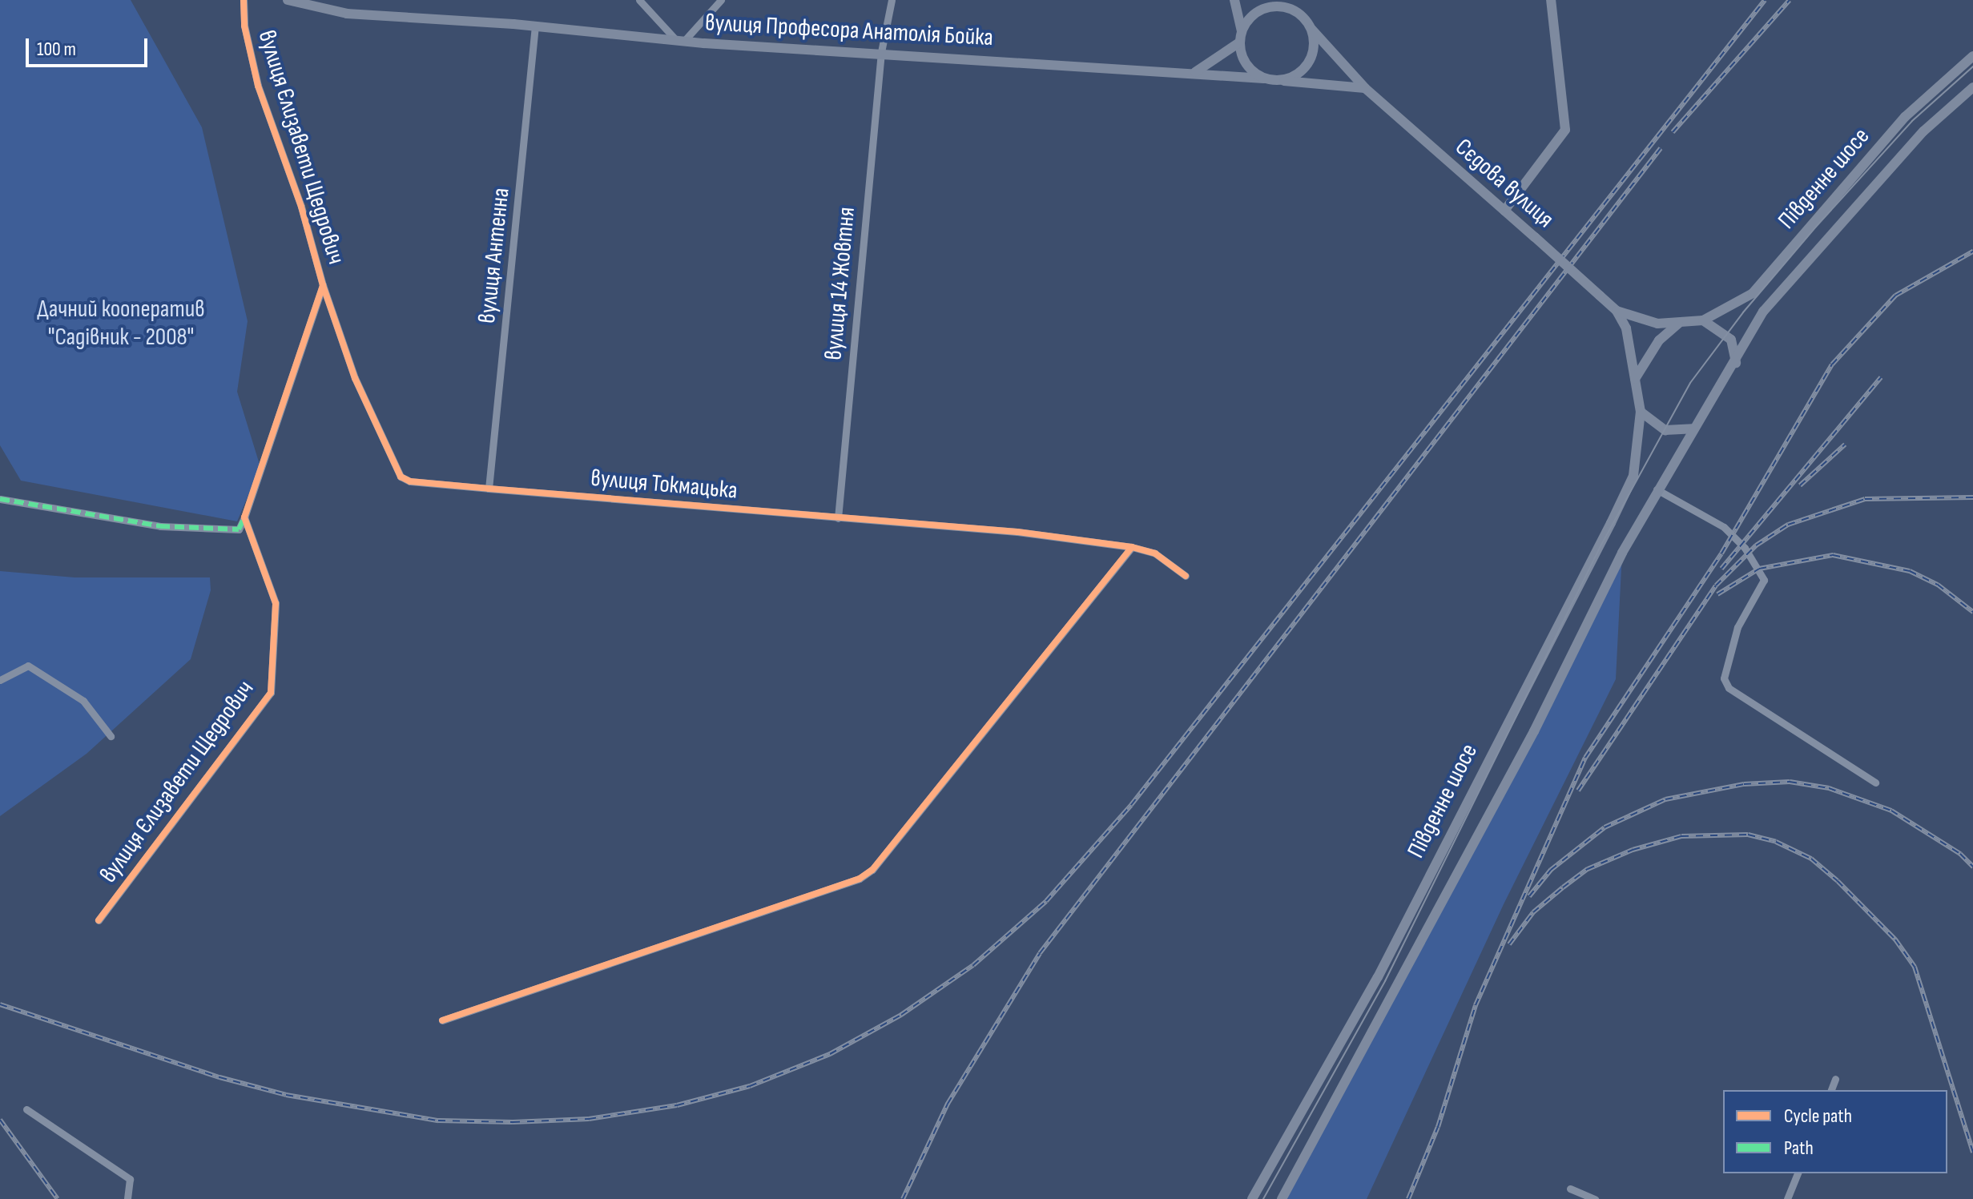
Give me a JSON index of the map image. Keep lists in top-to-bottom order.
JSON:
{
  "streets": {
    "main road": ["вулиця Професора Анатолія Бойка", "Південне шосе", "Сєдова вулиця"],
    "street": [
      "вулиця Єлизавети Щедрович",
      "вулиця Антенна",
      "вулиця 14 Жовтня",
      "вулиця Токмацька"
    ]
  },
  "crossings": [
    ["вулиця Професора Анатолія Бойка", "Сєдова вулиця"],
    ["вулиця Професора Анатолія Бойка", "вулиця Антенна"],
    ["вулиця Професора Анатолія Бойка", "вулиця 14 Жовтня"],
    ["вулиця Єлизавети Щедрович", "вулиця Токмацька"],
    ["Південне шосе", "Сєдова вулиця"],
    ["вулиця Антенна", "вулиця Токмацька"],
    ["вулиця 14 Жовтня", "вулиця Токмацька"]
  ],
  "parks": ["Дачний кооператив \"Садівник - 2008\""],
  "legend": ["Cycle path", "Path"],
  "scale_bar": "100 m"
}
